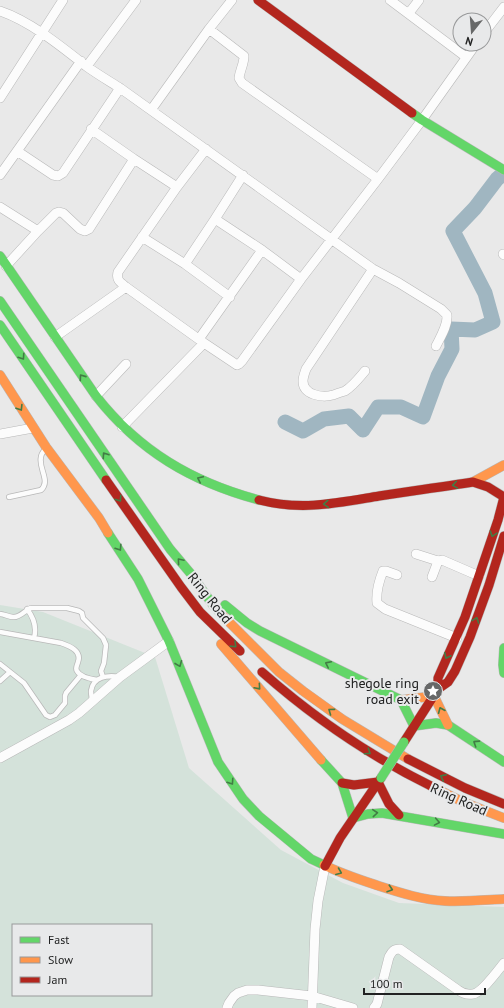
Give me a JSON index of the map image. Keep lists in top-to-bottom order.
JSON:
{
  "streets": {
    "main road": ["Ring Road"]
  },
  "places": {
    "place": ["shegole ring road exit"]
  },
  "legend": ["Fast", "Slow", "Jam"],
  "scale_bar": "100 m",
  "north": "bottom"
}
